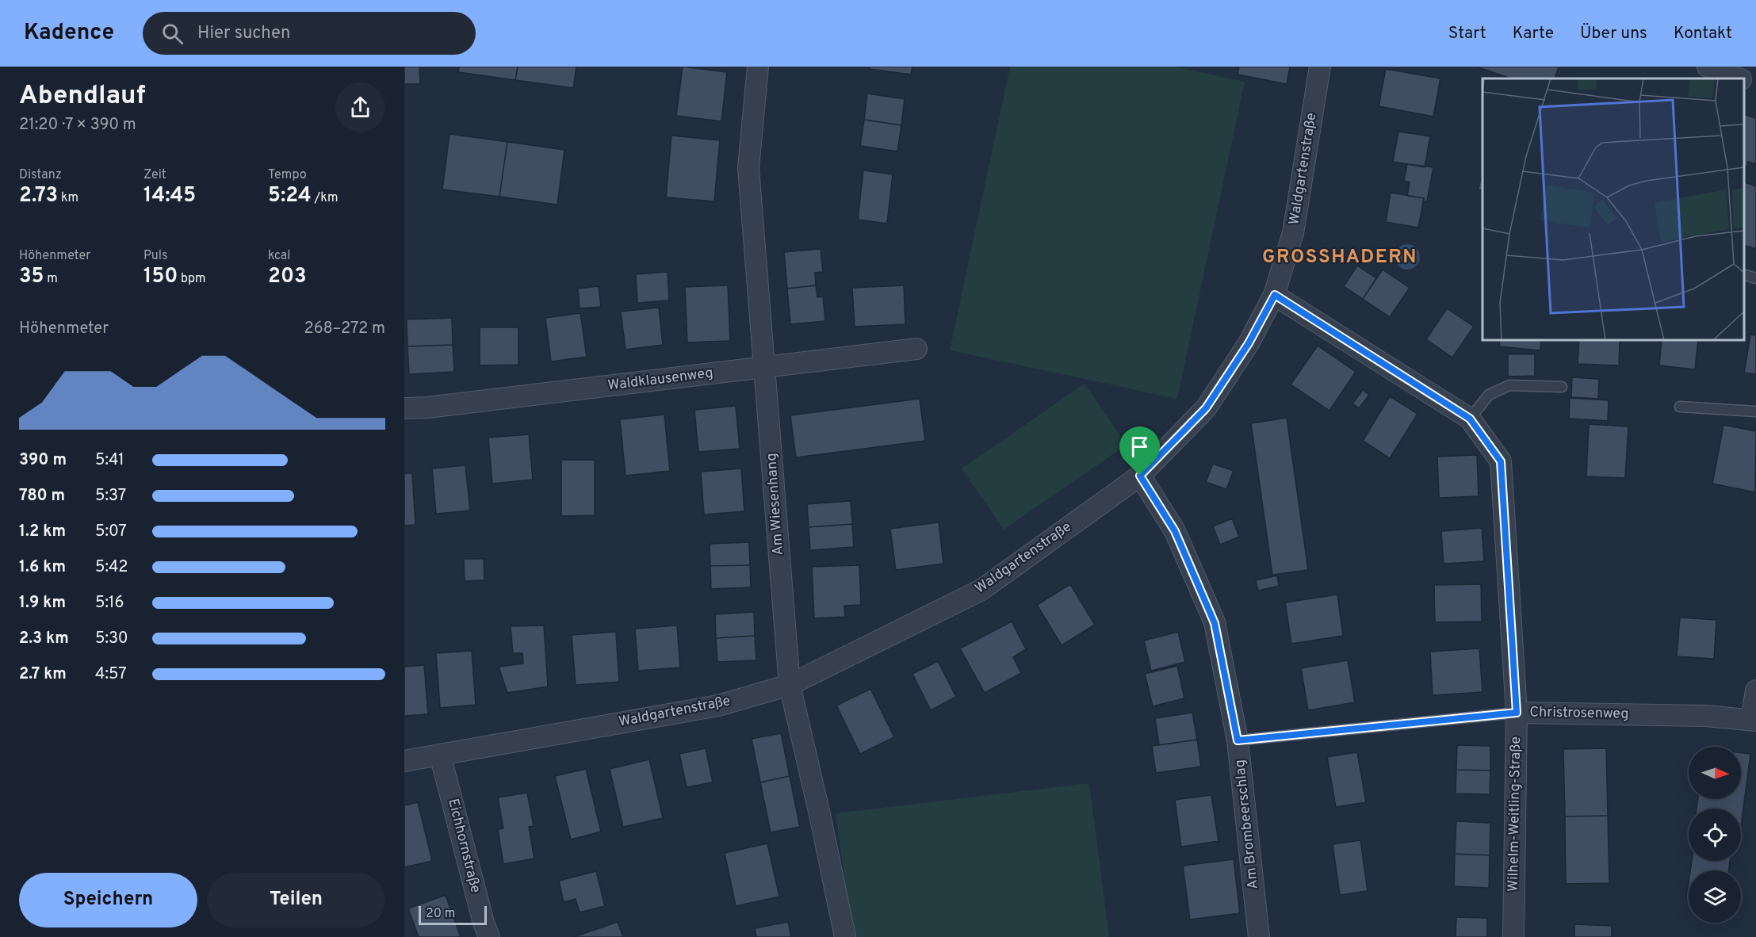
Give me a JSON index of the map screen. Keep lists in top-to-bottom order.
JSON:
{
  "streets": {
    "street": [
      "Waldgartenstraße",
      "Waldklausenweg",
      "Am Wiesenhang",
      "Christrosenweg",
      "Wilhelm-Weitling-Straße",
      "Am Brombeerschlag",
      "Eichhornstraße"
    ]
  },
  "crossings": [
    ["Waldgartenstraße", "Am Wiesenhang"],
    ["Waldgartenstraße", "Wilhelm-Weitling-Straße"],
    ["Waldgartenstraße", "Am Brombeerschlag"],
    ["Waldgartenstraße", "Eichhornstraße"],
    ["Waldklausenweg", "Am Wiesenhang"],
    ["Christrosenweg", "Wilhelm-Weitling-Straße"],
    ["Christrosenweg", "Am Brombeerschlag"]
  ],
  "districts": ["GROSSHADERN"],
  "scale_bar": "20 m",
  "north": "right",
  "page": {
    "header": "Kadence",
    "search": "Hier suchen",
    "nav": [
      "Start",
      "Karte",
      "Über uns",
      "Kontakt"
    ],
    "heading": ["Abendlauf", "21:20 · 7 × 390 m"],
    "stats": [
      ["Distanz", "2.73 km"],
      ["Zeit", "14:45"],
      ["Tempo", "5:24 /km"],
      ["Höhenmeter", "35 m"],
      ["Puls", "150 bpm"],
      ["kcal", "203"]
    ],
    "chart": ["Höhenmeter", "268–272 m"],
    "list": [
      {
        "name": "390 m",
        "note": "5:41"
      },
      {
        "name": "780 m",
        "note": "5:37"
      },
      {
        "name": "1.2 km",
        "note": "5:07"
      },
      {
        "name": "1.6 km",
        "note": "5:42"
      },
      {
        "name": "1.9 km",
        "note": "5:16"
      },
      {
        "name": "2.3 km",
        "note": "5:30"
      },
      {
        "name": "2.7 km",
        "note": "4:57"
      }
    ],
    "buttons": ["Speichern", "Teilen"],
    "scale": "20 m"
  }
}
